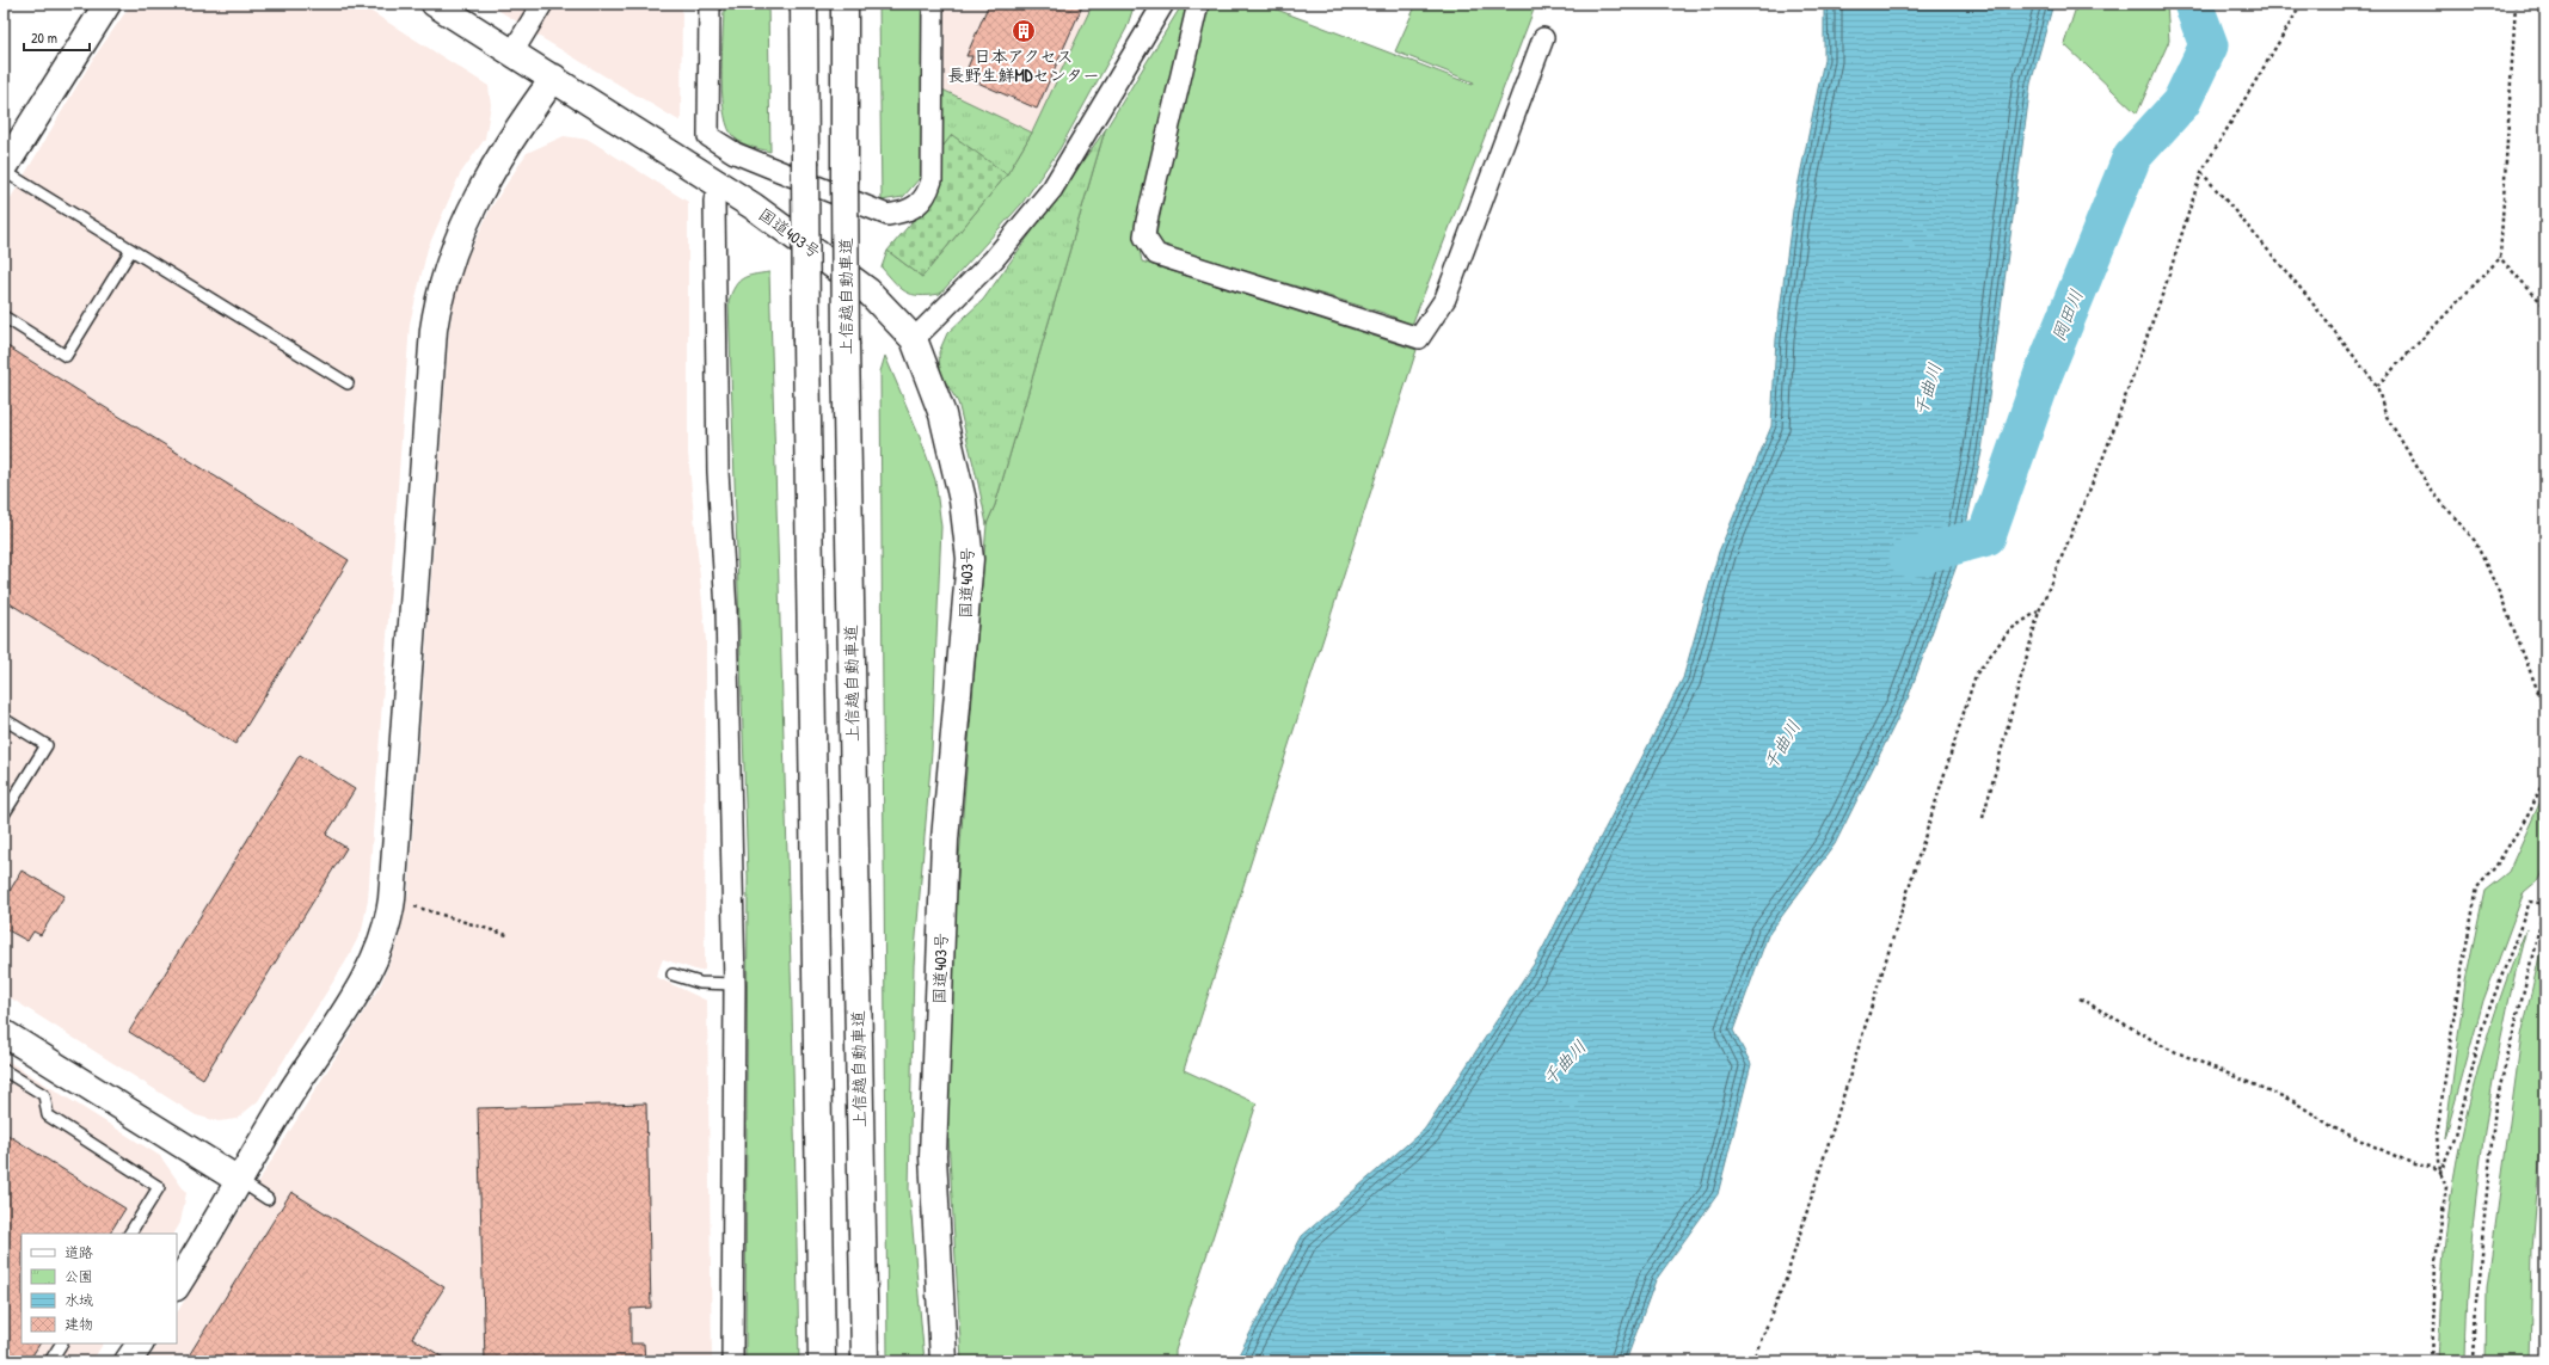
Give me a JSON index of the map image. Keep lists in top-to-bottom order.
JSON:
{
  "streets": {
    "main road": ["国道403号", "上信越自動車道"]
  },
  "water": ["岡田川", "千曲川"],
  "places": {
    "building": ["日本アクセス 長野生鮮MDセンター"]
  },
  "legend": [
    "道路",
    "公園",
    "水域",
    "建物"
  ],
  "scale_bar": "20 m"
}
